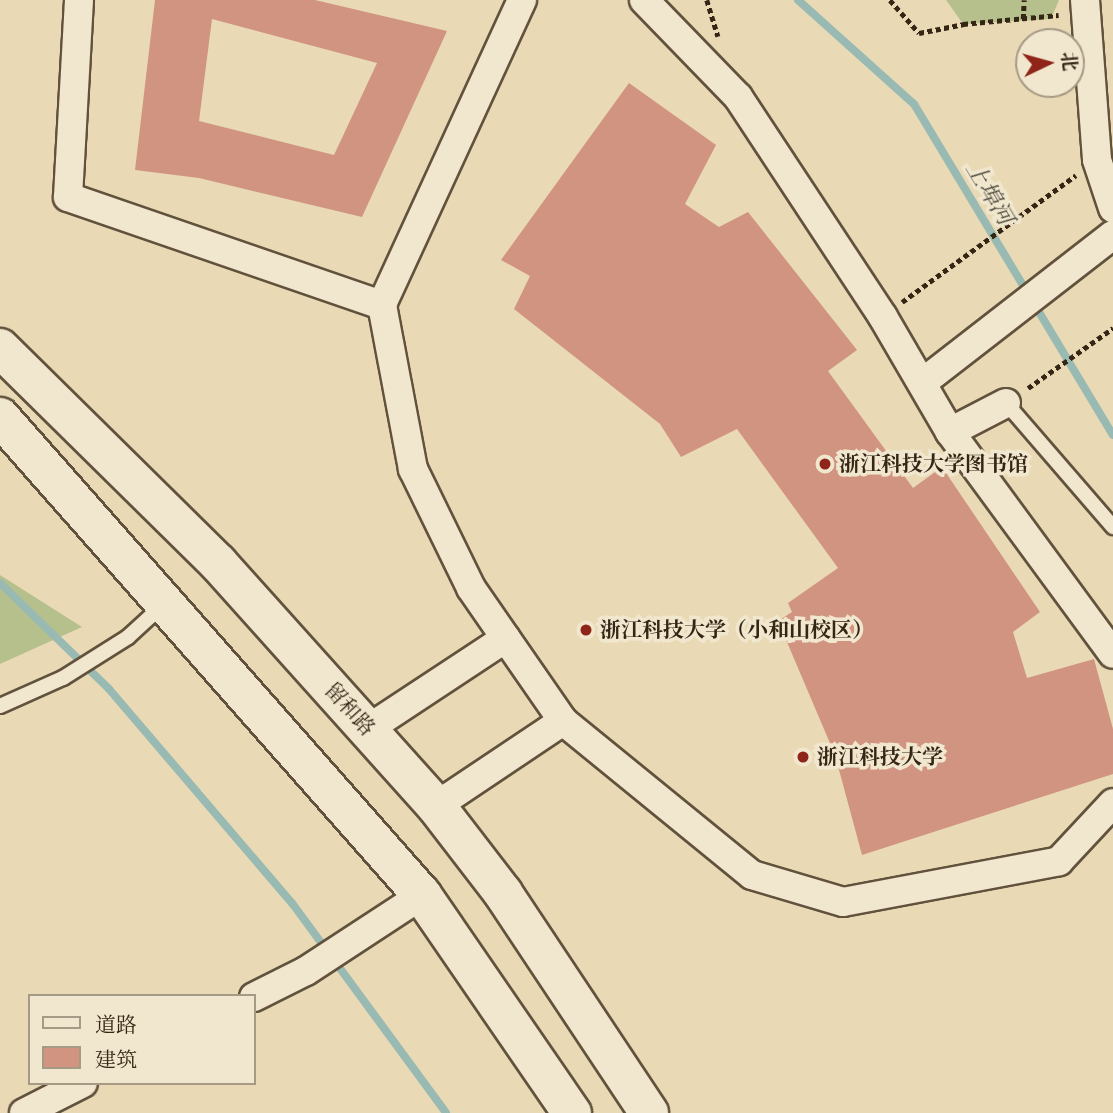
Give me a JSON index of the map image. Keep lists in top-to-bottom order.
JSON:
{
  "streets": {
    "main road": ["留和路"]
  },
  "water": ["上埠河"],
  "places": ["浙江科技大学图书馆", "浙江科技大学（小和山校区）", "浙江科技大学"],
  "legend": ["道路", "建筑"],
  "north": "right"
}
